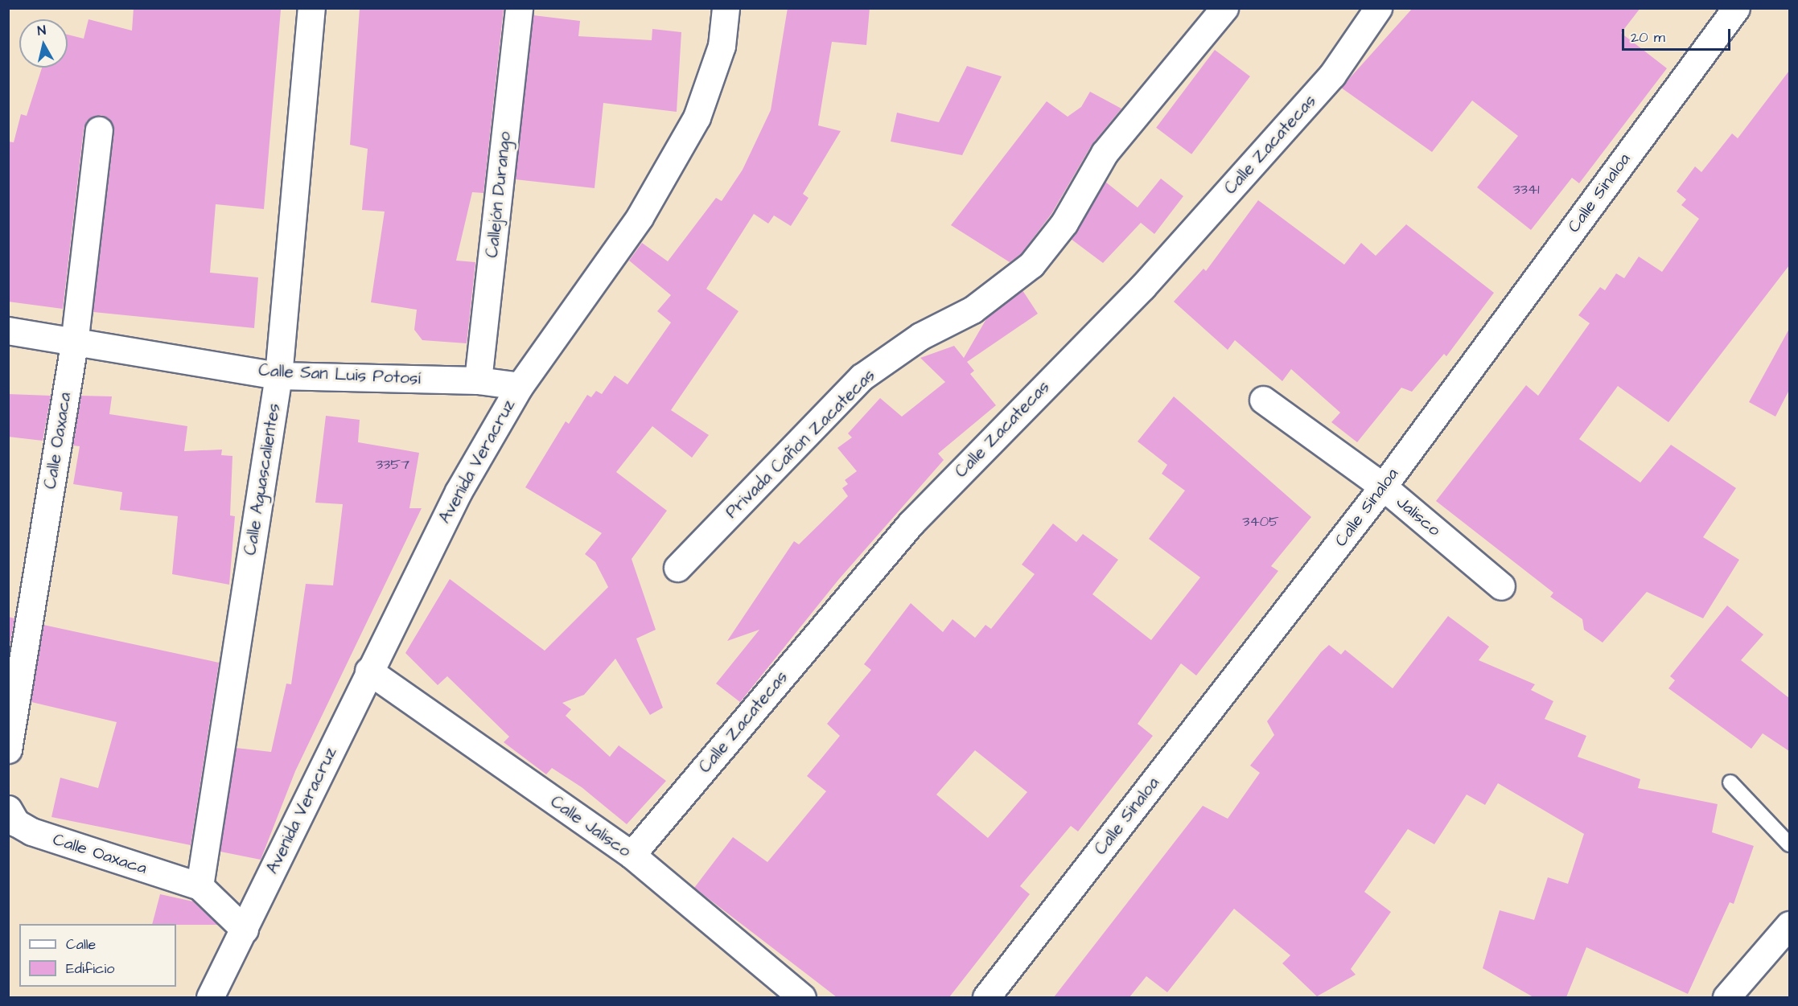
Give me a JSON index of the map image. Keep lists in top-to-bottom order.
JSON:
{
  "streets": {
    "street": [
      "Calle Zacatecas",
      "Calle Sinaloa",
      "Callejón Durango",
      "Calle San Luis Potosí",
      "Calle Oaxaca",
      "Privada Cañon Zacatecas",
      "Avenida Veracruz",
      "Calle Aguascalientes",
      "Jalisco",
      "Calle Jalisco"
    ]
  },
  "crossings": [
    ["Calle Zacatecas", "Calle Jalisco"],
    ["Calle Sinaloa", "Jalisco"],
    ["Callejón Durango", "Calle San Luis Potosí"],
    ["Calle San Luis Potosí", "Calle Oaxaca"],
    ["Calle San Luis Potosí", "Avenida Veracruz"],
    ["Calle San Luis Potosí", "Calle Aguascalientes"],
    ["Calle Oaxaca", "Calle Aguascalientes"],
    ["Avenida Veracruz", "Calle Jalisco"]
  ],
  "house_numbers": ["3341", "3357", "3405"],
  "legend": ["Calle", "Edificio"],
  "scale_bar": "20 m",
  "north": "top"
}
